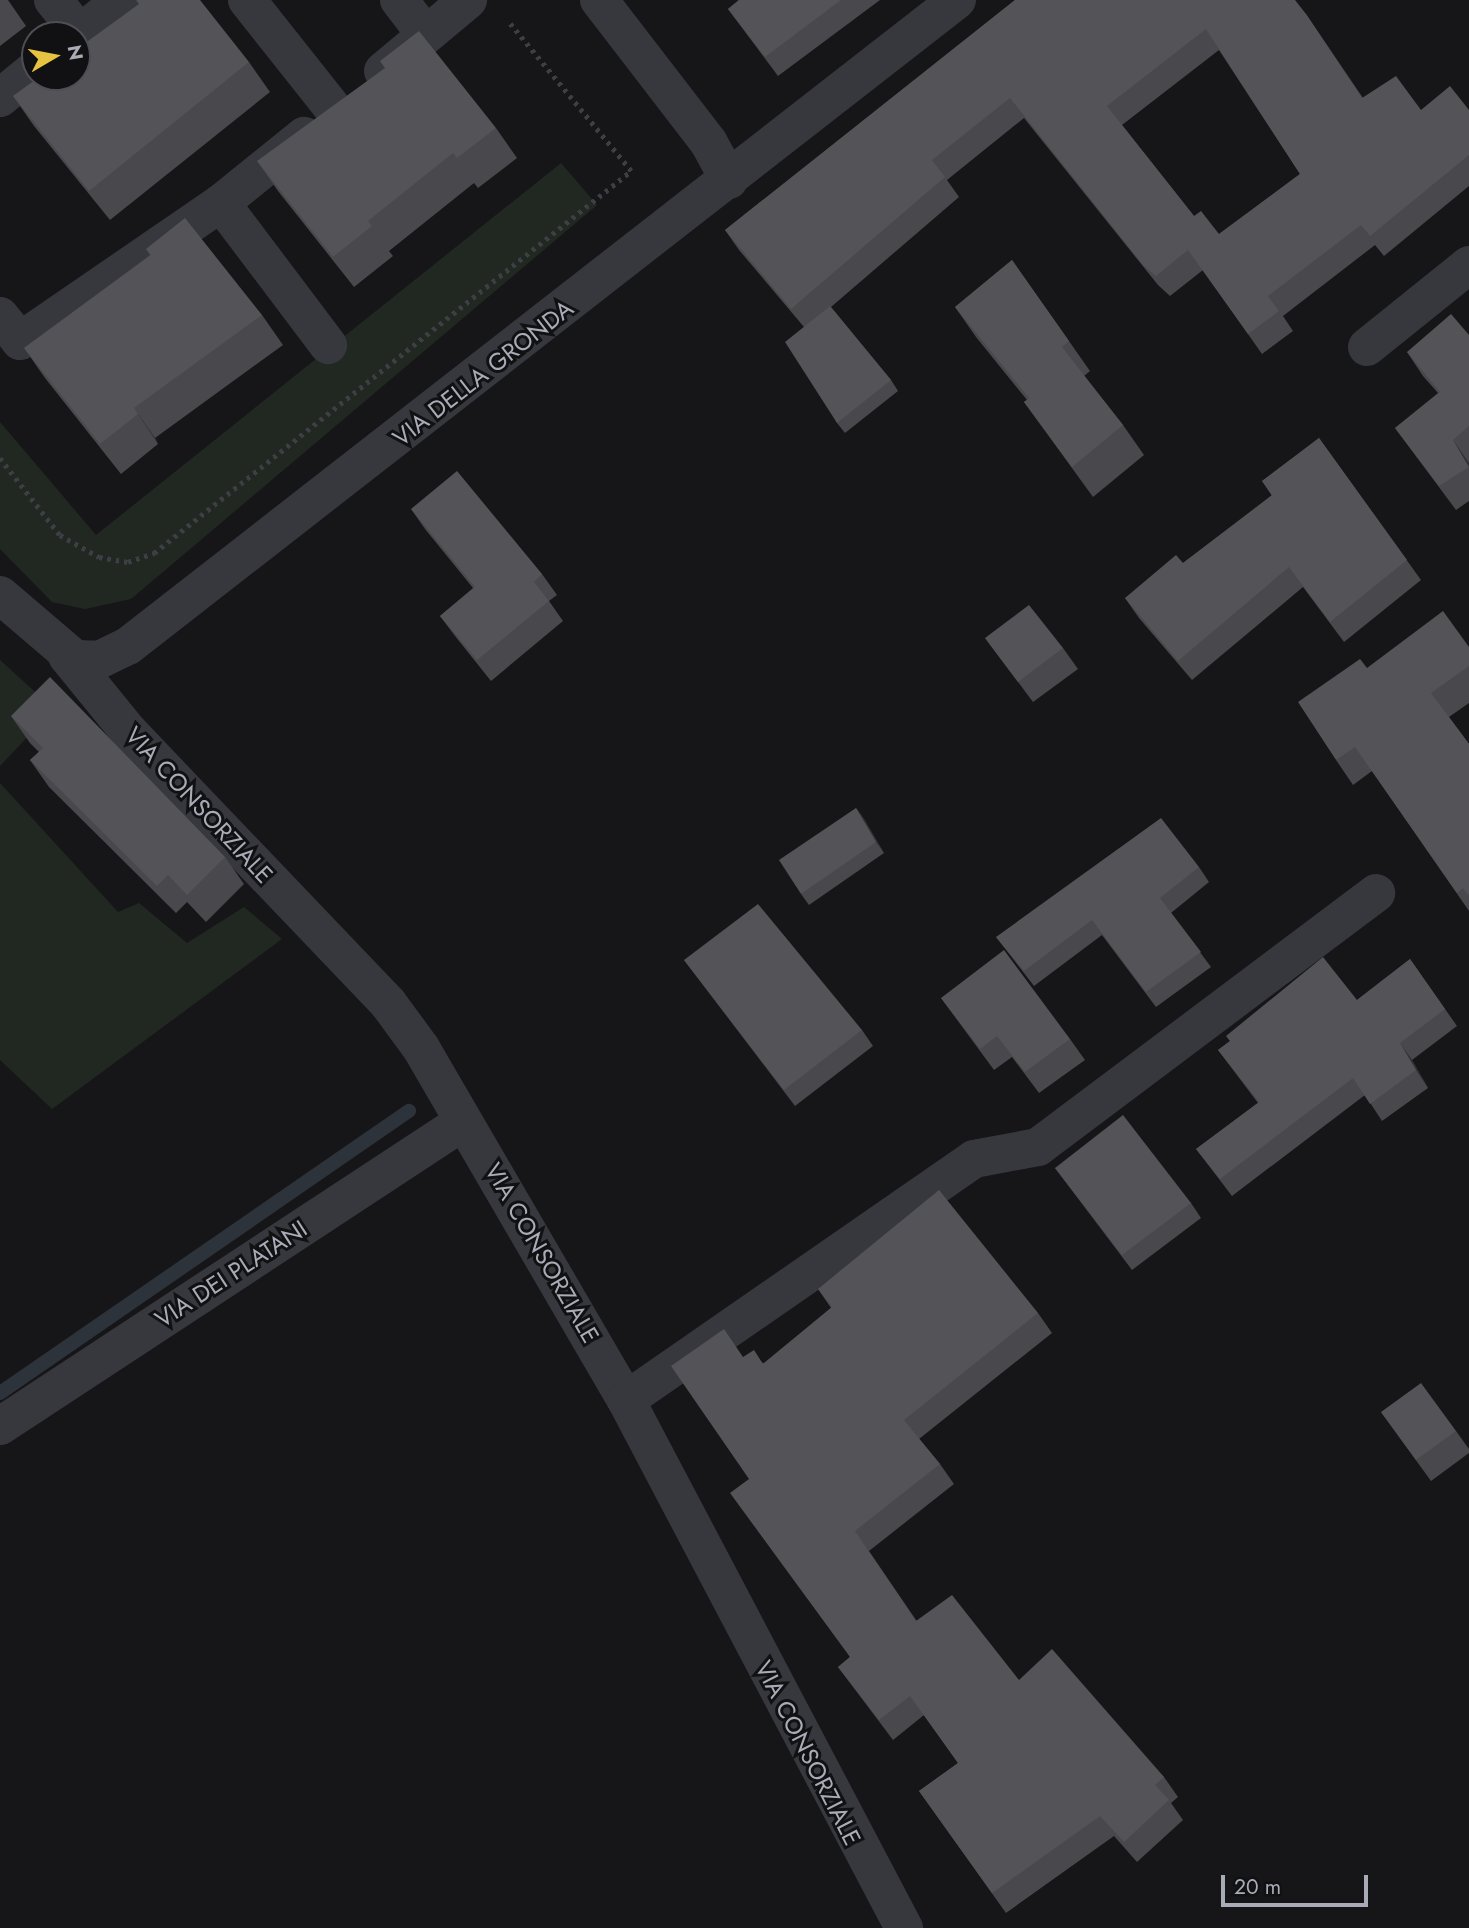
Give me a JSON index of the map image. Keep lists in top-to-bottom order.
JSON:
{
  "streets": {
    "street": ["VIA DELLA GRONDA", "VIA CONSORZIALE", "VIA DEI PLATANI"]
  },
  "crossings": [
    ["VIA DELLA GRONDA", "VIA CONSORZIALE"],
    ["VIA CONSORZIALE", "VIA DEI PLATANI"]
  ],
  "scale_bar": "20 m",
  "north": "right"
}
